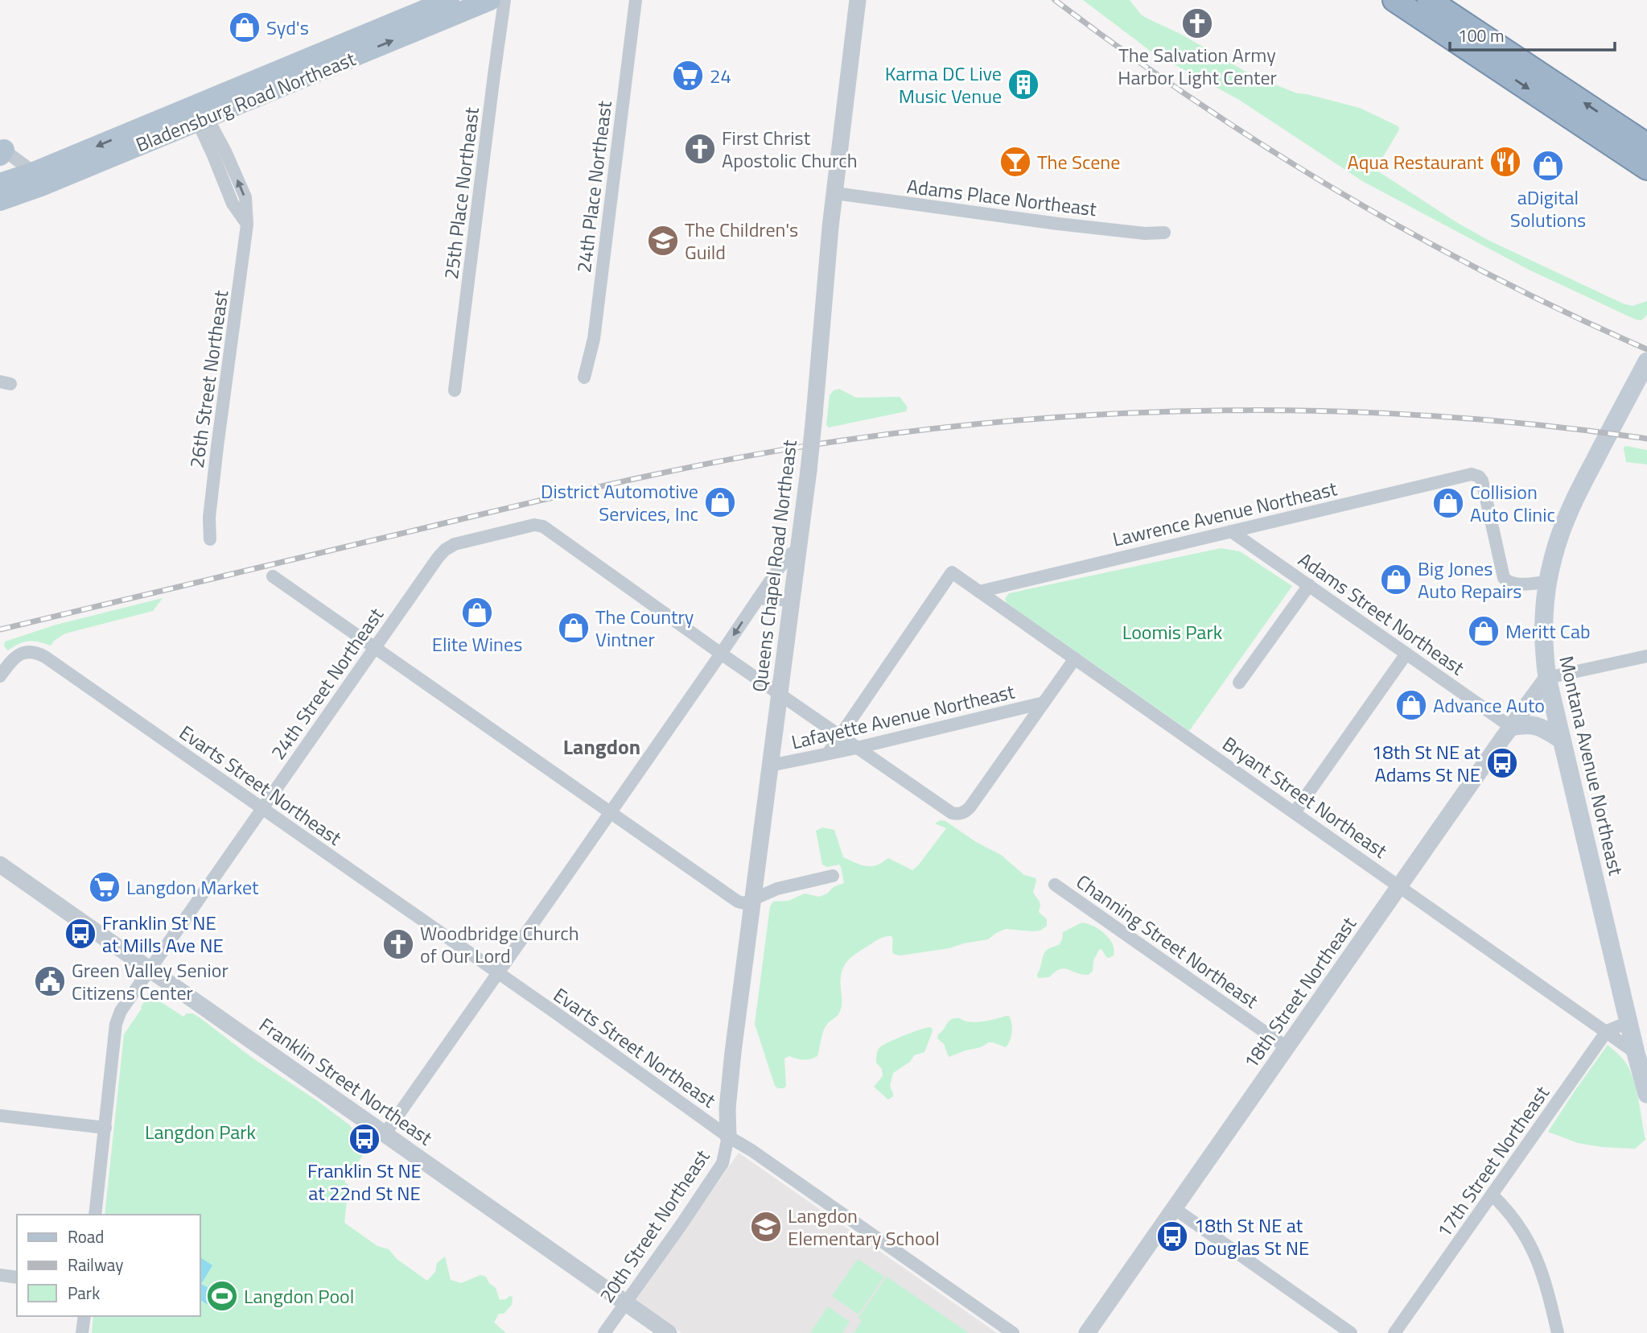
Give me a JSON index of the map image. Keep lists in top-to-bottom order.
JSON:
{
  "streets": {
    "main road": ["Bladensburg Road Northeast", "Montana Avenue Northeast"],
    "street": [
      "24th Place Northeast",
      "25th Place Northeast",
      "Adams Place Northeast",
      "26th Street Northeast",
      "Lawrence Avenue Northeast",
      "Queens Chapel Road Northeast",
      "Adams Street Northeast",
      "24th Street Northeast",
      "Lafayette Avenue Northeast",
      "Evarts Street Northeast",
      "Bryant Street Northeast",
      "Channing Street Northeast",
      "18th Street Northeast",
      "Franklin Street Northeast",
      "17th Street Northeast",
      "20th Street Northeast"
    ]
  },
  "crossings": [
    ["Bladensburg Road Northeast", "26th Street Northeast"],
    ["Adams Place Northeast", "Queens Chapel Road Northeast"],
    ["Lawrence Avenue Northeast", "Adams Street Northeast"],
    ["Lawrence Avenue Northeast", "Montana Avenue Northeast"],
    ["Lawrence Avenue Northeast", "Bryant Street Northeast"],
    ["Queens Chapel Road Northeast", "Lafayette Avenue Northeast"],
    ["Queens Chapel Road Northeast", "Evarts Street Northeast"],
    ["Queens Chapel Road Northeast", "20th Street Northeast"],
    ["Adams Street Northeast", "18th Street Northeast"],
    ["24th Street Northeast", "Evarts Street Northeast"],
    ["24th Street Northeast", "Franklin Street Northeast"],
    ["Montana Avenue Northeast", "Bryant Street Northeast"],
    ["Montana Avenue Northeast", "18th Street Northeast"],
    ["Evarts Street Northeast", "20th Street Northeast"],
    ["Bryant Street Northeast", "18th Street Northeast"],
    ["Bryant Street Northeast", "17th Street Northeast"],
    ["Channing Street Northeast", "18th Street Northeast"],
    ["Franklin Street Northeast", "20th Street Northeast"]
  ],
  "districts": ["Langdon"],
  "parks": ["Loomis Park", "Langdon Park"],
  "places": {
    "church": ["The Salvation Army Harbor Light Center", "First Christ Apostolic Church", "Woodbridge Church of Our Lord"],
    "shop": [
      "Syd's",
      "aDigital Solutions",
      "District Automotive Services, Inc",
      "Collision Auto Clinic",
      "Big Jones Auto Repairs",
      "Elite Wines",
      "The Country Vintner",
      "Meritt Cab",
      "Advance Auto"
    ],
    "supermarket": ["24", "Langdon Market"],
    "building": ["Karma DC Live Music Venue"],
    "bar": ["The Scene"],
    "restaurant": ["Aqua Restaurant"],
    "school or university": ["The Children's Guild", "Langdon Elementary School"],
    "bus stop": [
      "18th St NE at Adams St NE",
      "Franklin St NE at Mills Ave NE",
      "Franklin St NE at 22nd St NE",
      "18th St NE at Douglas St NE"
    ],
    "public building": ["Green Valley Senior Citizens Center"],
    "sports": ["Langdon Pool"]
  },
  "legend": ["Road", "Railway", "Park"],
  "scale_bar": "100 m"
}
